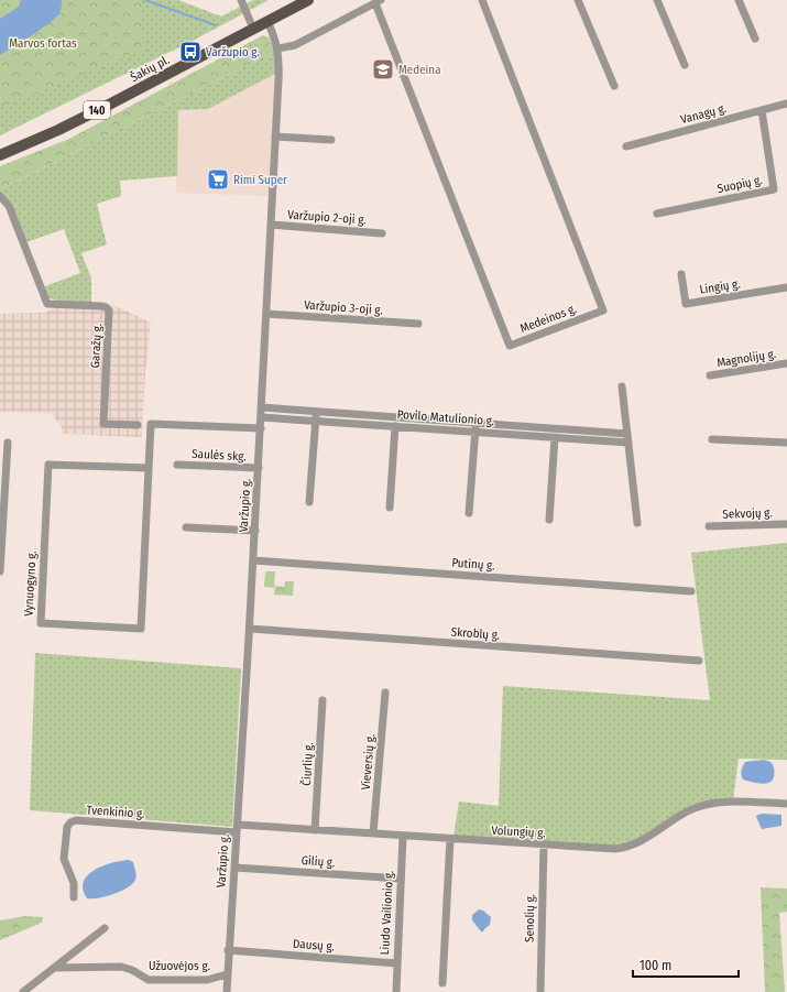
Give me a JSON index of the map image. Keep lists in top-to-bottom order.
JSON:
{
  "streets": {
    "main road": ["Šakių pl.", "140"],
    "street": [
      "Vanagų g.",
      "Suopių g.",
      "Varžupio 2-oji g.",
      "Lingių g.",
      "Varžupio 3-oji g.",
      "Medeinos g.",
      "Garažų g.",
      "Magnolijų g.",
      "Povilo Matulionio g.",
      "Saulės skg.",
      "Varžupio g.",
      "Sekvojų g.",
      "Putinų g.",
      "Vynuogyno g.",
      "Skroblų g.",
      "Vieversių g.",
      "Čiurlių g.",
      "Tvenkinio g.",
      "Volungių g.",
      "Gilių g.",
      "Liudo Vailionio g.",
      "Senolių g.",
      "Dausų g.",
      "Užuovėjos g."
    ]
  },
  "crossings": [
    ["Šakių pl.", "Varžupio g."],
    ["Vanagų g.", "Suopių g."],
    ["Varžupio 2-oji g.", "Varžupio g."],
    ["Varžupio 3-oji g.", "Varžupio g."],
    ["Povilo Matulionio g.", "Varžupio g."],
    ["Saulės skg.", "Varžupio g."],
    ["Varžupio g.", "Putinų g."],
    ["Varžupio g.", "Vynuogyno g."],
    ["Varžupio g.", "Skroblų g."],
    ["Varžupio g.", "Tvenkinio g."],
    ["Varžupio g.", "Volungių g."],
    ["Varžupio g.", "Gilių g."],
    ["Varžupio g.", "Dausų g."],
    ["Varžupio g.", "Užuovėjos g."],
    ["Vieversių g.", "Volungių g."],
    ["Čiurlių g.", "Volungių g."],
    ["Tvenkinio g.", "Volungių g."],
    ["Volungių g.", "Liudo Vailionio g."],
    ["Volungių g.", "Senolių g."],
    ["Gilių g.", "Liudo Vailionio g."],
    ["Liudo Vailionio g.", "Dausų g."]
  ],
  "parks": ["Marvos fortas"],
  "places": {
    "bus stop": ["Varžupio g."],
    "school or university": ["Medeina"],
    "supermarket": ["Rimi Super"]
  },
  "scale_bar": "100 m"
}
